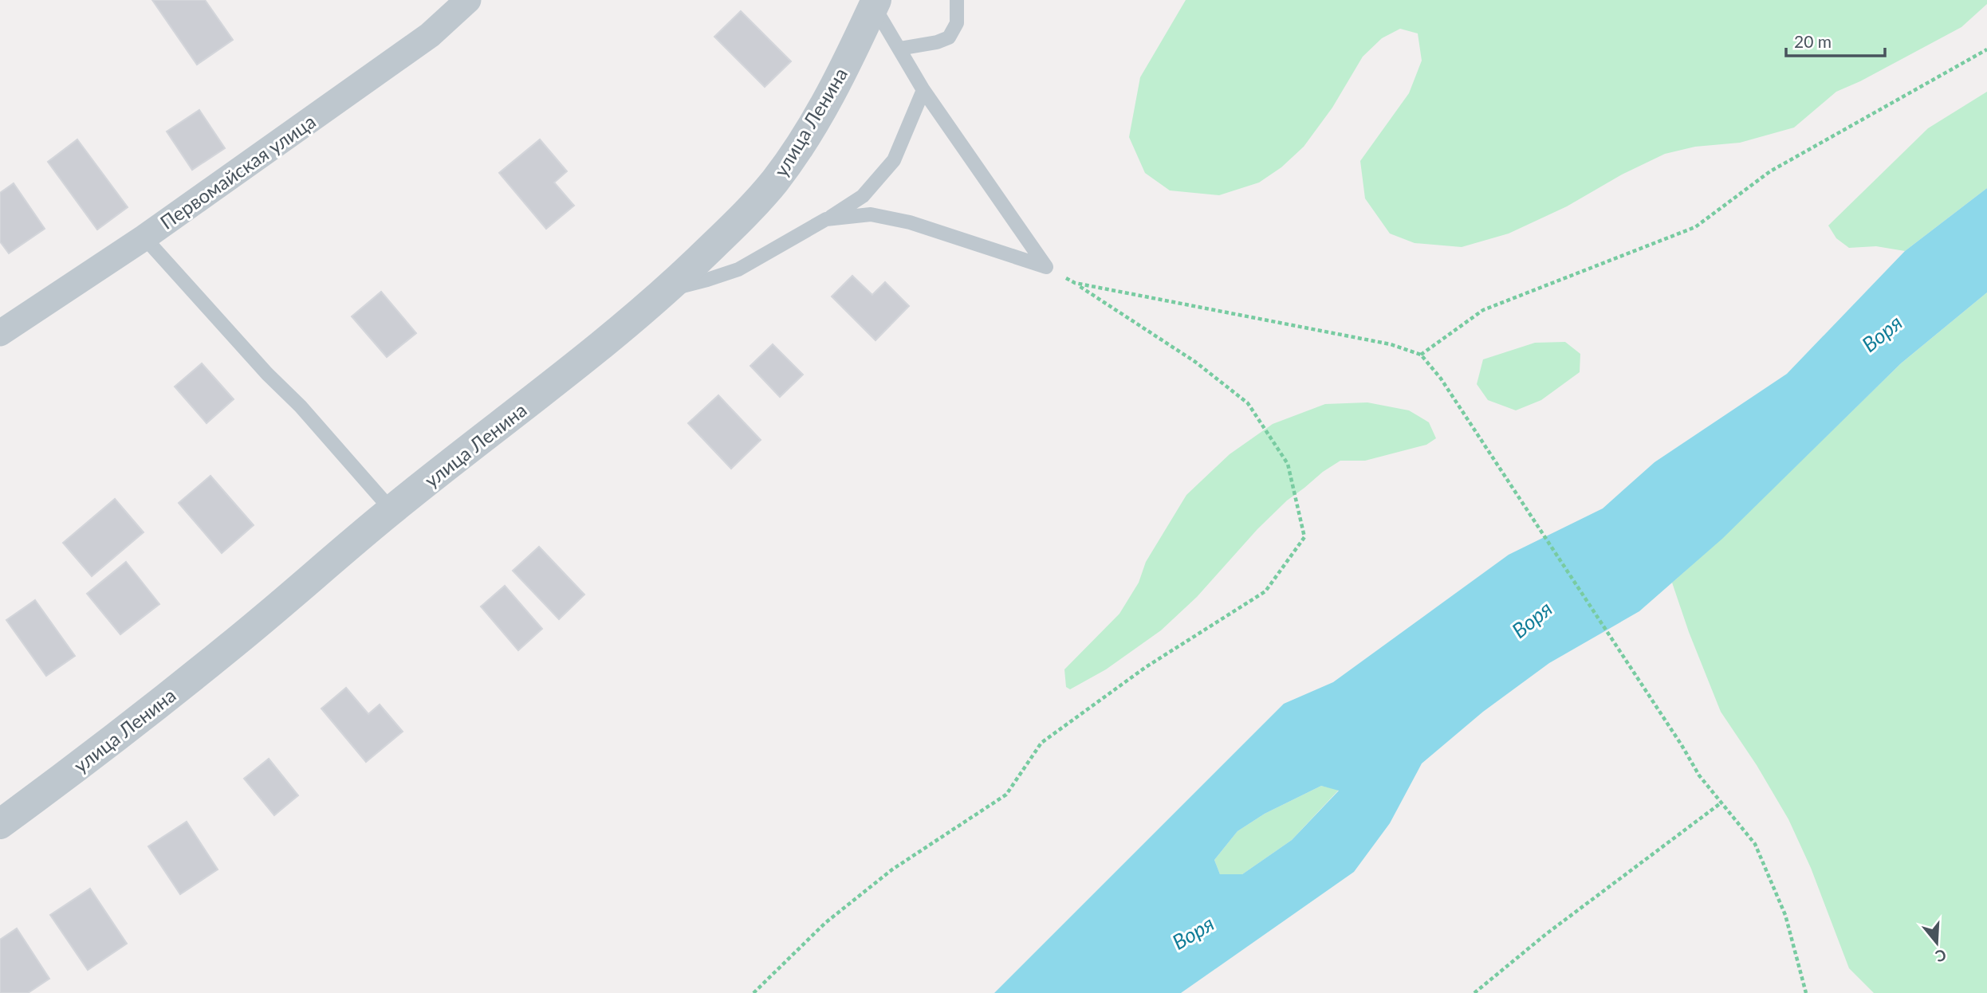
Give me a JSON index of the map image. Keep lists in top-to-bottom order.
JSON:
{
  "streets": {
    "street": ["улица Ленина", "Первомайская улица"]
  },
  "water": ["Воря"],
  "scale_bar": "20 m",
  "north": "bottom"
}
